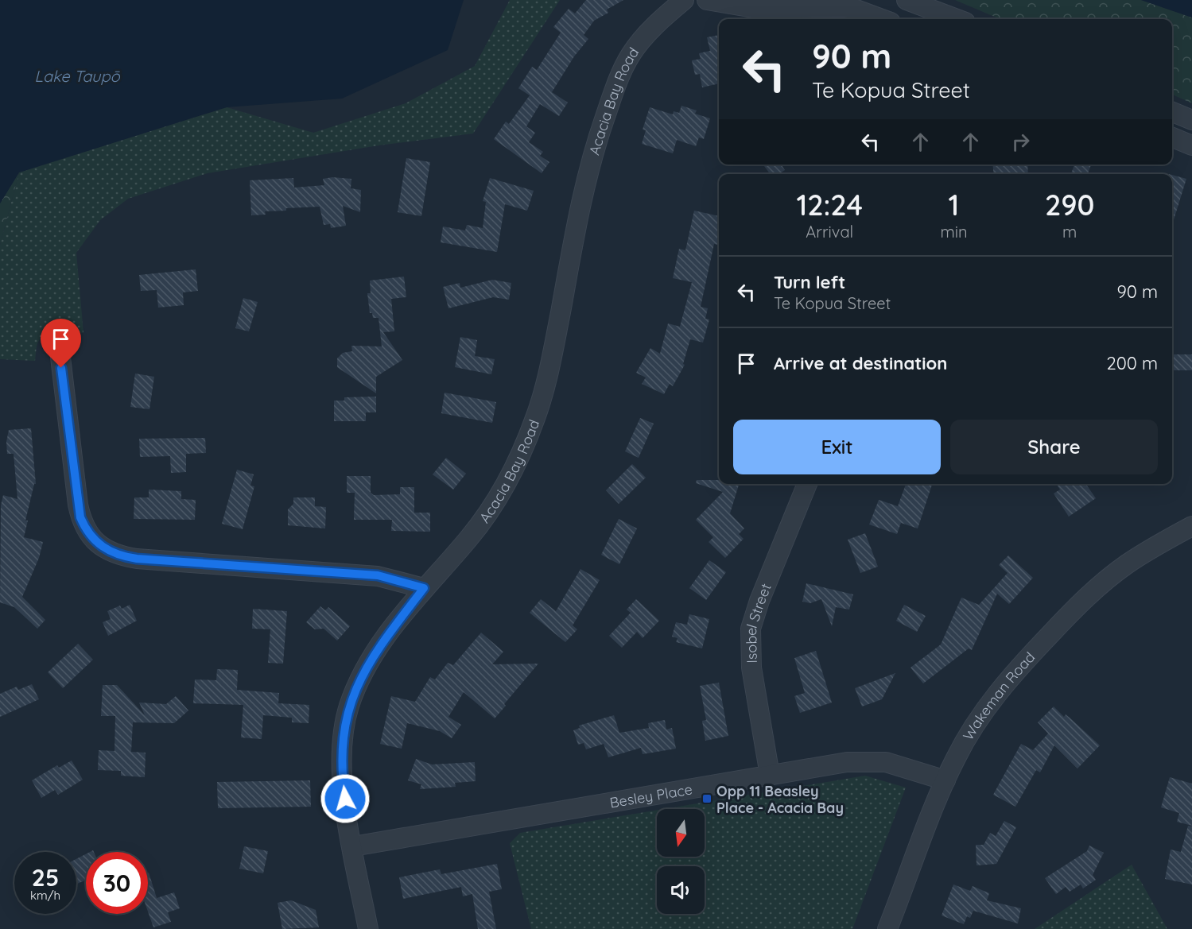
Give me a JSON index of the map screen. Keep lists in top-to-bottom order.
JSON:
{
  "streets": {
    "street": [
      "Acacia Bay Road",
      "Isobel Street",
      "Wakeman Road",
      "Besley Place"
    ]
  },
  "crossings": [
    ["Acacia Bay Road", "Besley Place"],
    ["Isobel Street", "Besley Place"],
    ["Wakeman Road", "Besley Place"]
  ],
  "water": ["Lake Taupō"],
  "places": {
    "transit": ["Opp 11 Beasley Place - Acacia Bay"]
  },
  "north": "bottom",
  "page": {
    "turn": ["90 m", "Te Kopua Street"],
    "eta": [
      "12:24",
      "Arrival",
      "1",
      "min",
      "290",
      "m"
    ],
    "list": [
      {
        "name": "Turn left",
        "note": "Te Kopua Street",
        "value": "90 m"
      },
      {
        "name": "Arrive at destination",
        "value": "200 m"
      }
    ],
    "buttons": ["Exit", "Share"],
    "speed": "25 km/h",
    "limit": "30"
  }
}
